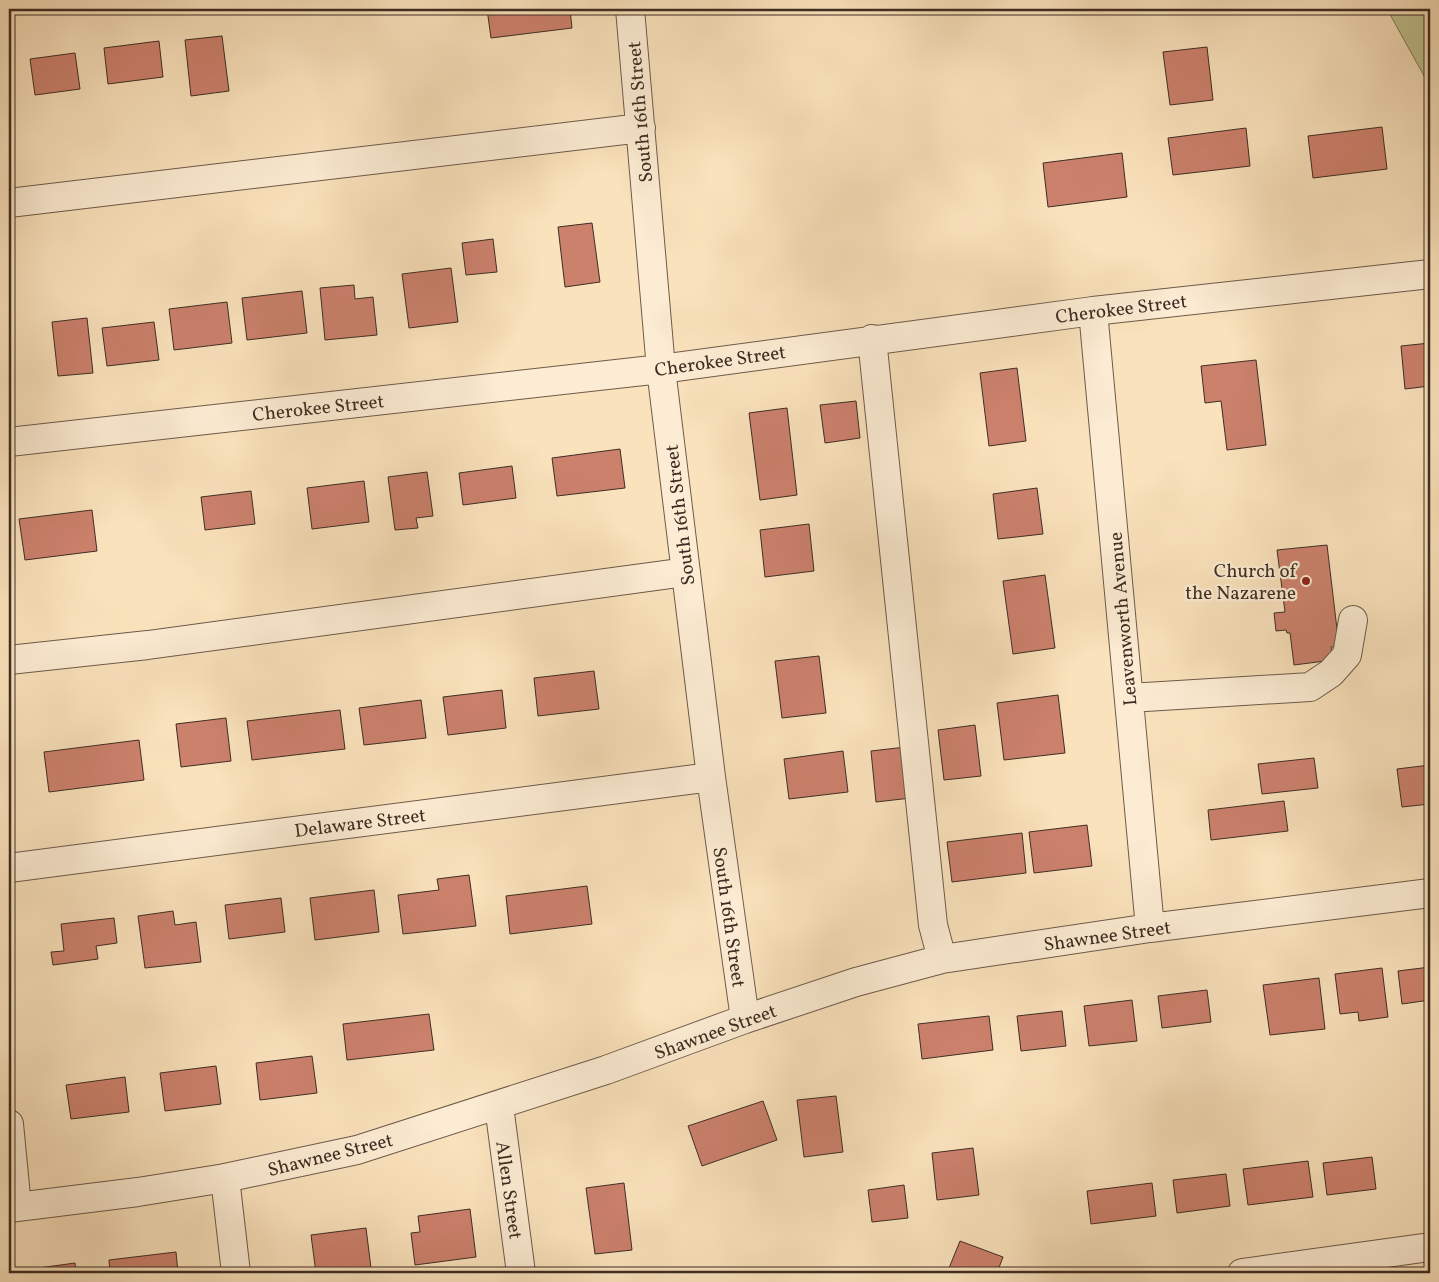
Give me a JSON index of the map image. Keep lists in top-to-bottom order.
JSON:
{
  "streets": {
    "street": [
      "South 16th Street",
      "Cherokee Street",
      "Leavenworth Avenue",
      "Delaware Street",
      "Shawnee Street",
      "Allen Street"
    ]
  },
  "crossings": [
    ["South 16th Street", "Cherokee Street"],
    ["South 16th Street", "Delaware Street"],
    ["South 16th Street", "Shawnee Street"],
    ["Cherokee Street", "Leavenworth Avenue"],
    ["Leavenworth Avenue", "Shawnee Street"],
    ["Shawnee Street", "Allen Street"]
  ],
  "places": ["Church of the Nazarene"]
}
